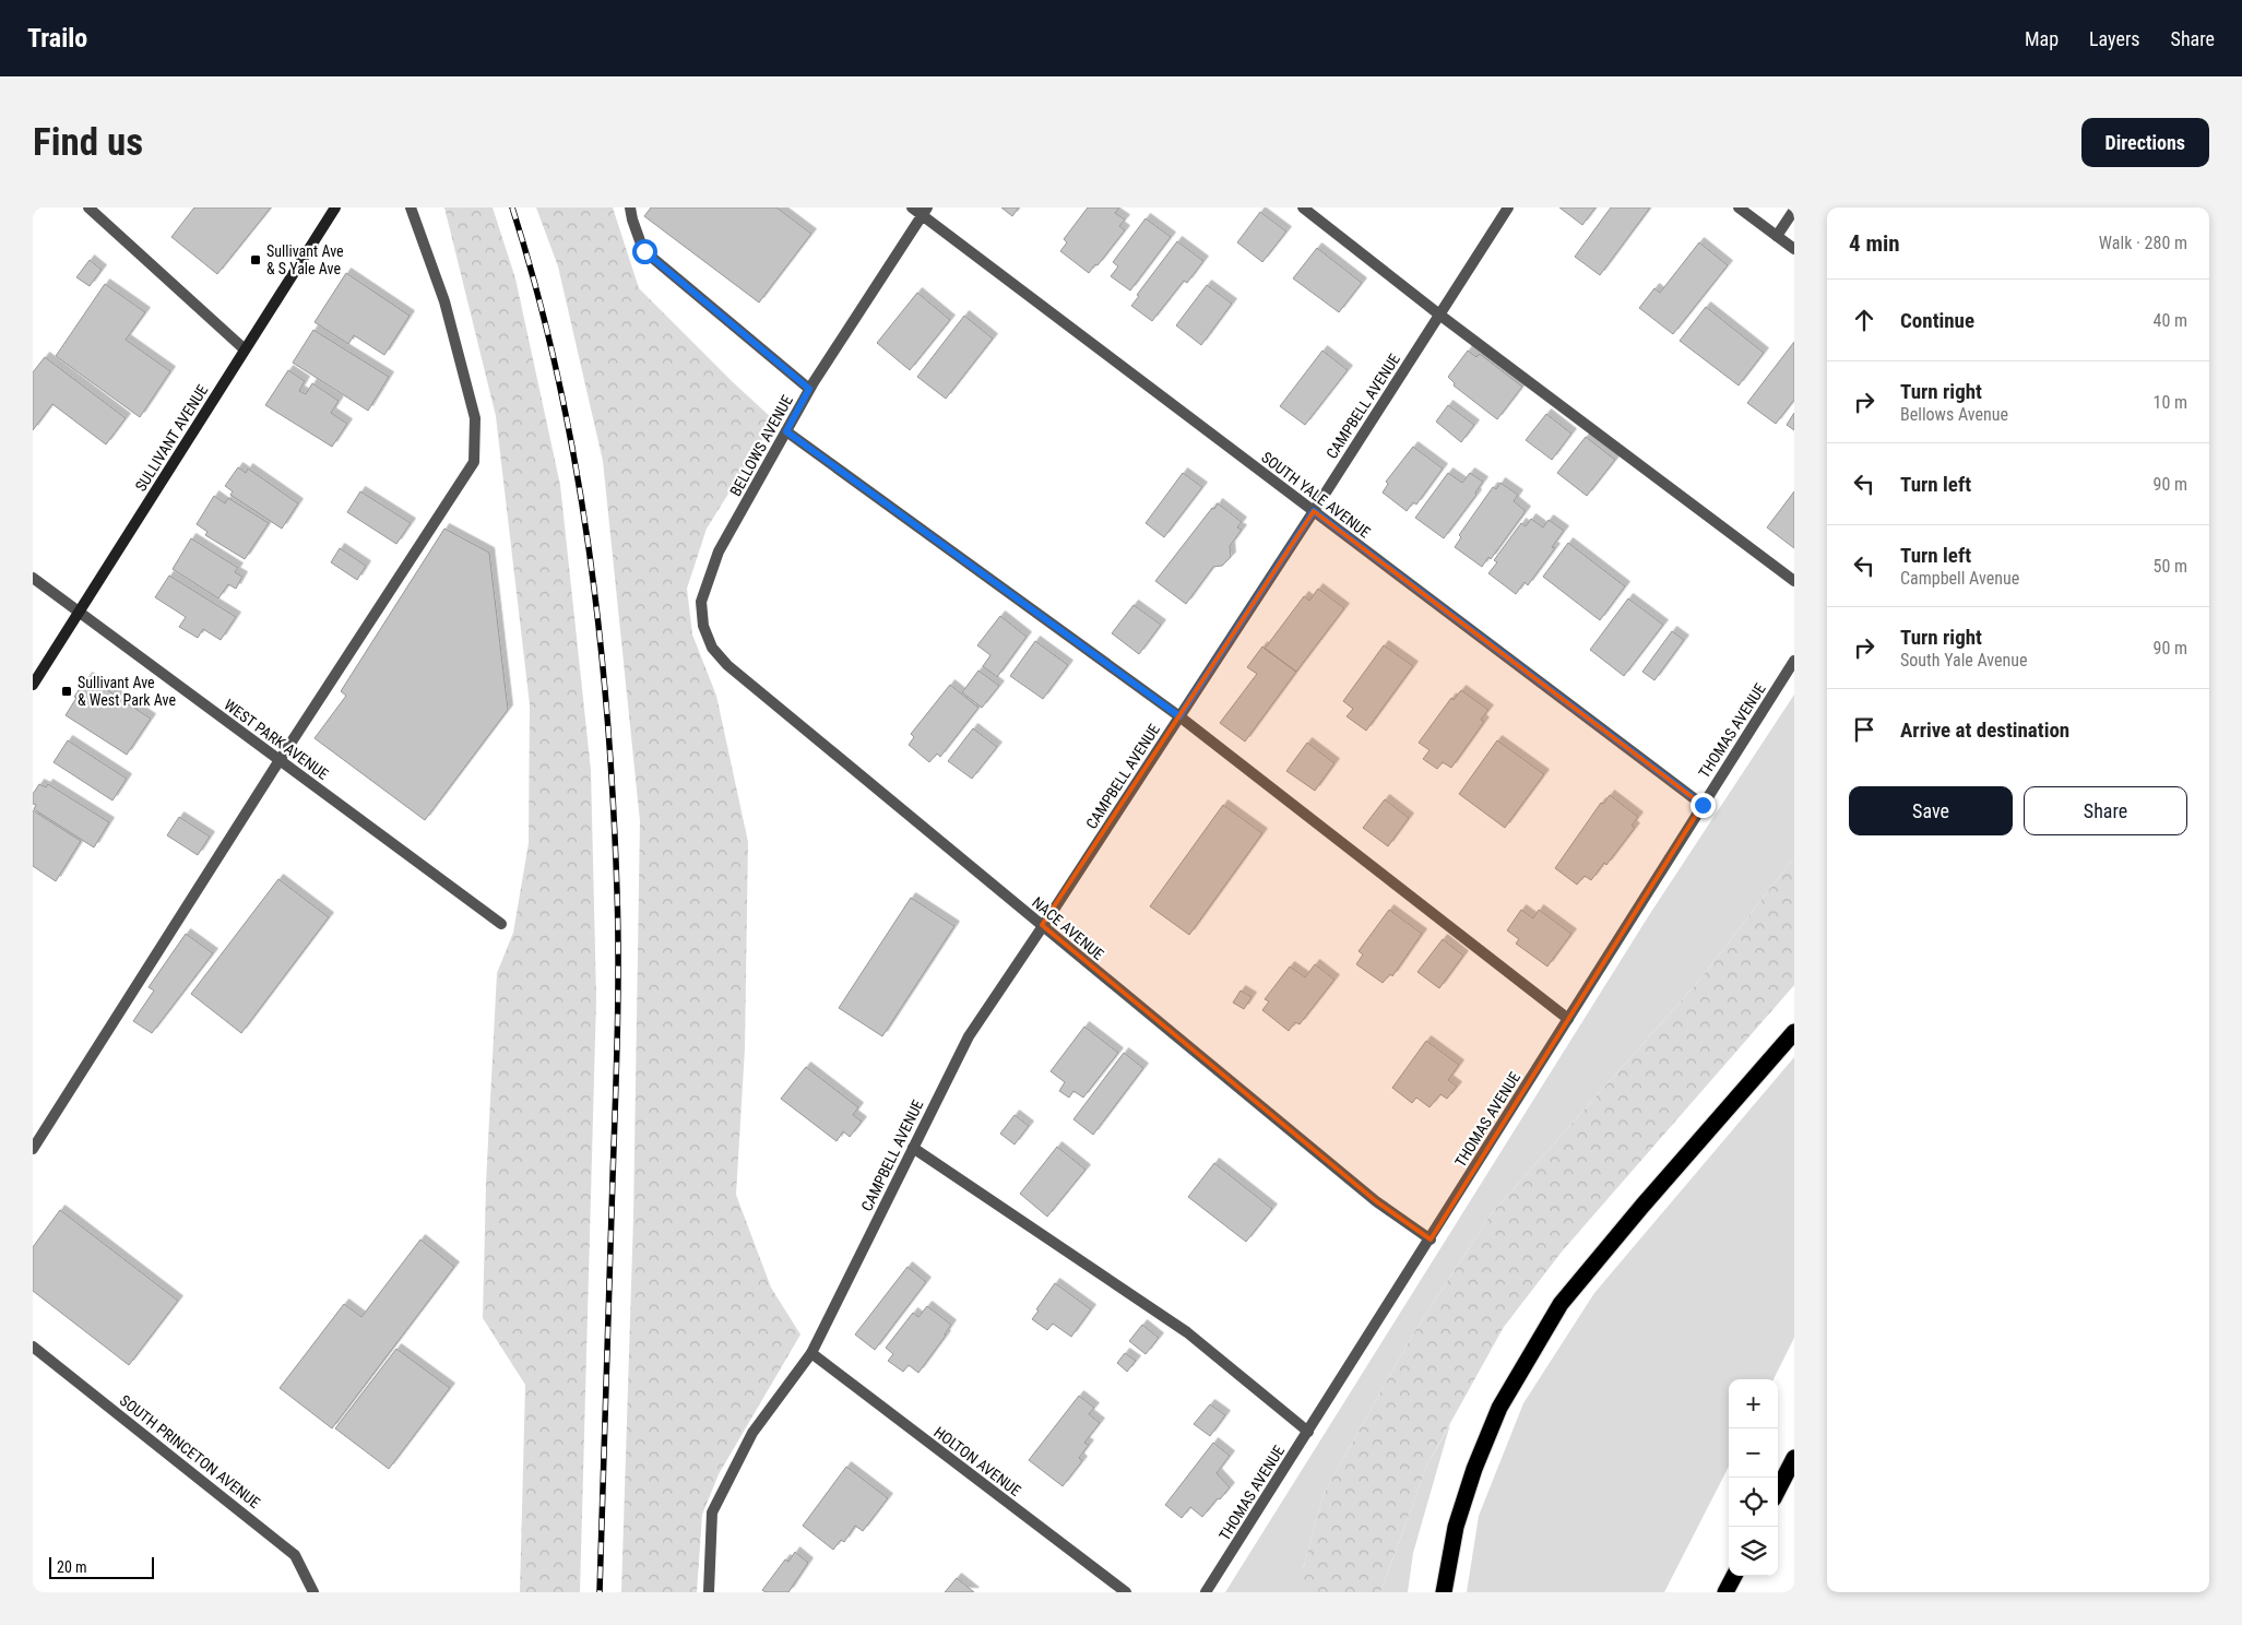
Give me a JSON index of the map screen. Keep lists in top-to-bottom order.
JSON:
{
  "streets": {
    "street": [
      "CAMPBELL AVENUE",
      "SULLIVANT AVENUE",
      "BELLOWS AVENUE",
      "SOUTH YALE AVENUE",
      "THOMAS AVENUE",
      "WEST PARK AVENUE",
      "NACE AVENUE",
      "SOUTH PRINCETON AVENUE",
      "HOLTON AVENUE"
    ]
  },
  "crossings": [
    ["CAMPBELL AVENUE", "SOUTH YALE AVENUE"],
    ["CAMPBELL AVENUE", "NACE AVENUE"],
    ["CAMPBELL AVENUE", "HOLTON AVENUE"],
    ["SULLIVANT AVENUE", "WEST PARK AVENUE"],
    ["BELLOWS AVENUE", "SOUTH YALE AVENUE"],
    ["BELLOWS AVENUE", "NACE AVENUE"],
    ["SOUTH YALE AVENUE", "THOMAS AVENUE"],
    ["THOMAS AVENUE", "NACE AVENUE"]
  ],
  "places": {
    "transit": ["Sullivant Ave & S Yale Ave", "Sullivant Ave & West Park Ave"]
  },
  "scale_bar": "20 m",
  "page": {
    "header": "Trailo",
    "nav": ["Map", "Layers", "Share"],
    "buttons": [
      "Directions",
      ["Save", "Share"]
    ],
    "title": "Find us",
    "heading": ["4 min", "Walk · 280 m"],
    "list": [
      ["Continue", "40 m"],
      ["Turn right", "Bellows Avenue", "10 m"],
      ["Turn left", "90 m"],
      ["Turn left", "Campbell Avenue", "50 m"],
      ["Turn right", "South Yale Avenue", "90 m"],
      "Arrive at destination"
    ],
    "map_buttons": ["+", "−"],
    "scale": "20 m"
  }
}
